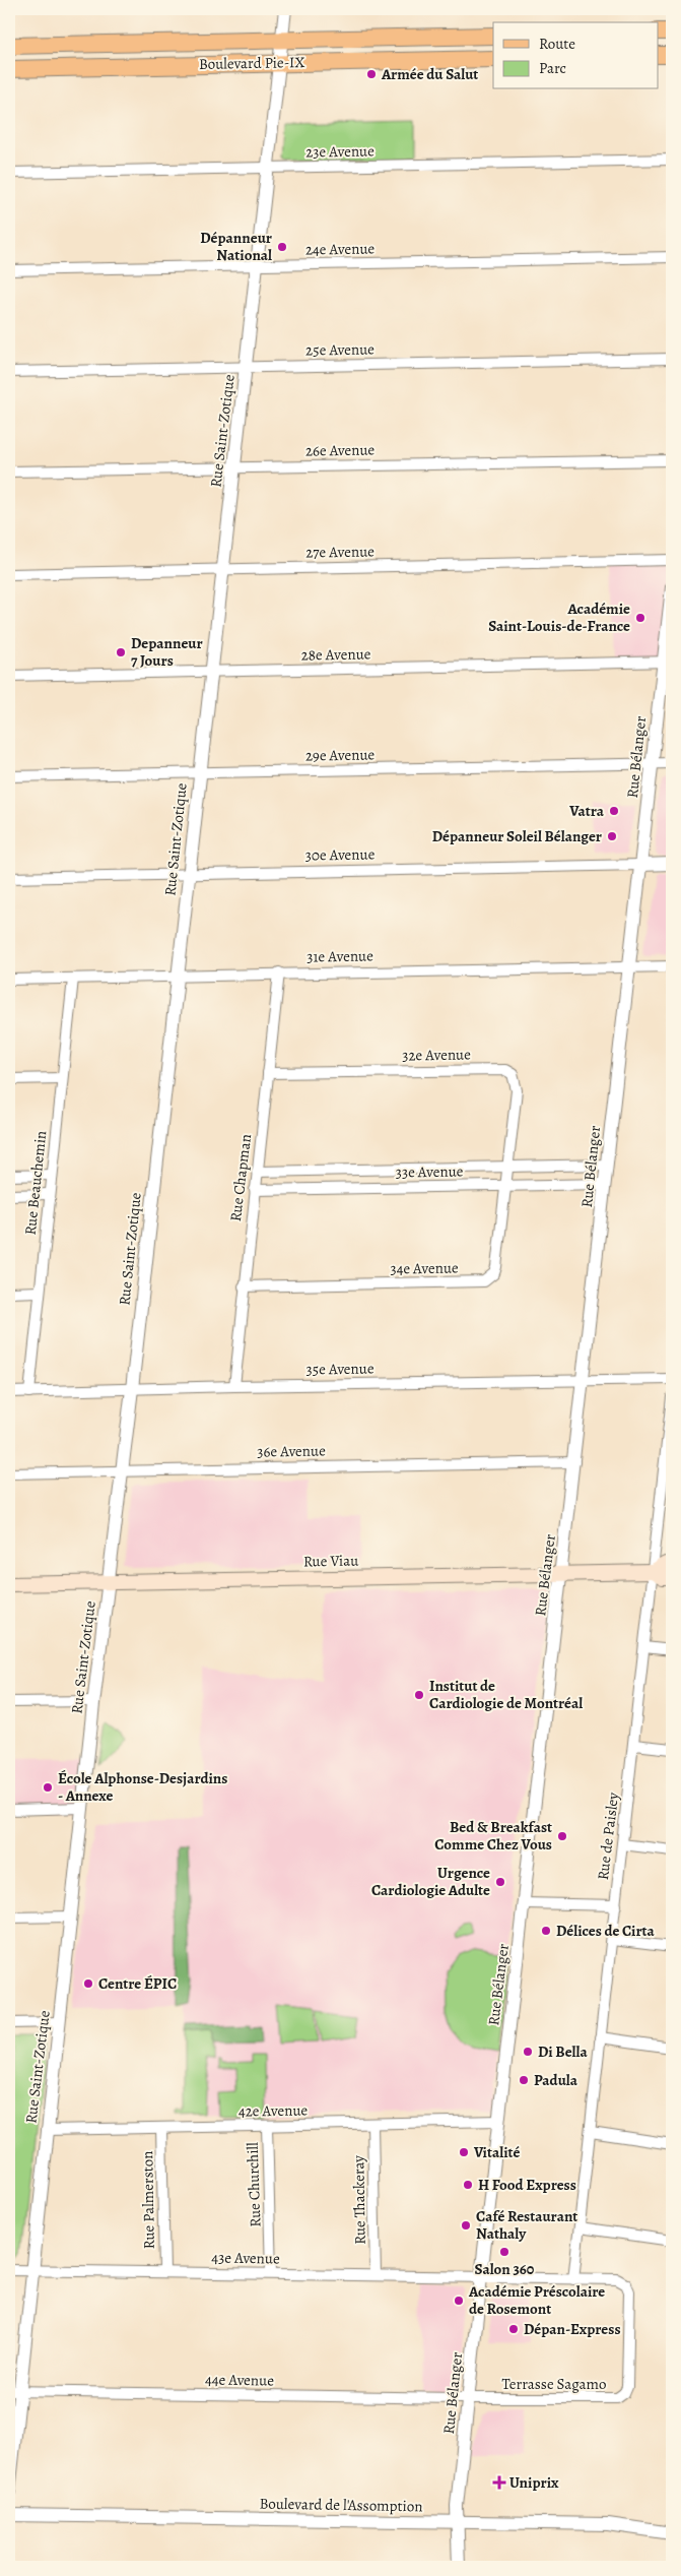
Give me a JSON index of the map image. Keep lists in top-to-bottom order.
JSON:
{
  "streets": {
    "main road": ["Boulevard Pie-IX", "Rue Viau"],
    "street": [
      "23e Avenue",
      "24e Avenue",
      "25e Avenue",
      "Rue Saint-Zotique",
      "26e Avenue",
      "27e Avenue",
      "28e Avenue",
      "29e Avenue",
      "Rue Bélanger",
      "30e Avenue",
      "31e Avenue",
      "32e Avenue",
      "33e Avenue",
      "Rue Chapman",
      "Rue Beauchemin",
      "34e Avenue",
      "35e Avenue",
      "36e Avenue",
      "Rue de Paisley",
      "42e Avenue",
      "Rue Churchill",
      "Rue Palmerston",
      "Rue Thackeray",
      "43e Avenue",
      "44e Avenue",
      "Terrasse Sagamo",
      "Boulevard de l'Assomption"
    ]
  },
  "crossings": [
    ["Boulevard Pie-IX", "Rue Saint-Zotique"],
    ["23e Avenue", "Rue Saint-Zotique"],
    ["24e Avenue", "Rue Saint-Zotique"],
    ["25e Avenue", "Rue Saint-Zotique"],
    ["Rue Saint-Zotique", "26e Avenue"],
    ["Rue Saint-Zotique", "27e Avenue"],
    ["Rue Saint-Zotique", "28e Avenue"],
    ["Rue Saint-Zotique", "29e Avenue"],
    ["Rue Saint-Zotique", "30e Avenue"],
    ["Rue Saint-Zotique", "31e Avenue"],
    ["Rue Saint-Zotique", "35e Avenue"],
    ["Rue Saint-Zotique", "36e Avenue"],
    ["Rue Saint-Zotique", "Rue Viau"],
    ["Rue Saint-Zotique", "42e Avenue"],
    ["Rue Saint-Zotique", "43e Avenue"],
    ["Rue Saint-Zotique", "44e Avenue"],
    ["28e Avenue", "Rue Bélanger"],
    ["29e Avenue", "Rue Bélanger"],
    ["Rue Bélanger", "30e Avenue"],
    ["Rue Bélanger", "31e Avenue"],
    ["Rue Bélanger", "33e Avenue"],
    ["Rue Bélanger", "35e Avenue"],
    ["Rue Bélanger", "36e Avenue"],
    ["Rue Bélanger", "Rue Viau"],
    ["Rue Bélanger", "42e Avenue"],
    ["Rue Bélanger", "43e Avenue"],
    ["Rue Bélanger", "44e Avenue"],
    ["Rue Bélanger", "Terrasse Sagamo"],
    ["Rue Bélanger", "Boulevard de l'Assomption"],
    ["31e Avenue", "Rue Chapman"],
    ["31e Avenue", "Rue Beauchemin"],
    ["32e Avenue", "33e Avenue"],
    ["32e Avenue", "Rue Chapman"],
    ["32e Avenue", "34e Avenue"],
    ["33e Avenue", "Rue Chapman"],
    ["33e Avenue", "34e Avenue"],
    ["Rue Chapman", "34e Avenue"],
    ["Rue Chapman", "35e Avenue"],
    ["Rue Beauchemin", "35e Avenue"],
    ["Rue Viau", "Rue de Paisley"],
    ["Rue de Paisley", "Terrasse Sagamo"],
    ["42e Avenue", "Rue Churchill"],
    ["42e Avenue", "Rue Palmerston"],
    ["42e Avenue", "Rue Thackeray"],
    ["Rue Churchill", "43e Avenue"],
    ["Rue Palmerston", "43e Avenue"],
    ["Rue Thackeray", "43e Avenue"],
    ["43e Avenue", "Terrasse Sagamo"],
    ["44e Avenue", "Terrasse Sagamo"]
  ],
  "places": {
    "other": [
      "Armée du Salut",
      "Dépanneur National",
      "Académie Saint-Louis-de-France",
      "Depanneur 7 Jours",
      "Vatra",
      "Dépanneur Soleil Bélanger",
      "Institut de Cardiologie de Montréal",
      "École Alphonse-Desjardins - Annexe",
      "Bed & Breakfast Comme Chez Vous",
      "Urgence Cardiologie Adulte",
      "Délices de Cirta",
      "Centre ÉPIC",
      "Di Bella",
      "Padula",
      "Vitalité",
      "H Food Express",
      "Café Restaurant Nathaly",
      "Salon 360",
      "Académie Préscolaire de Rosemont",
      "Dépan-Express"
    ],
    "health": ["Uniprix"]
  },
  "legend": ["Route", "Parc"]
}
